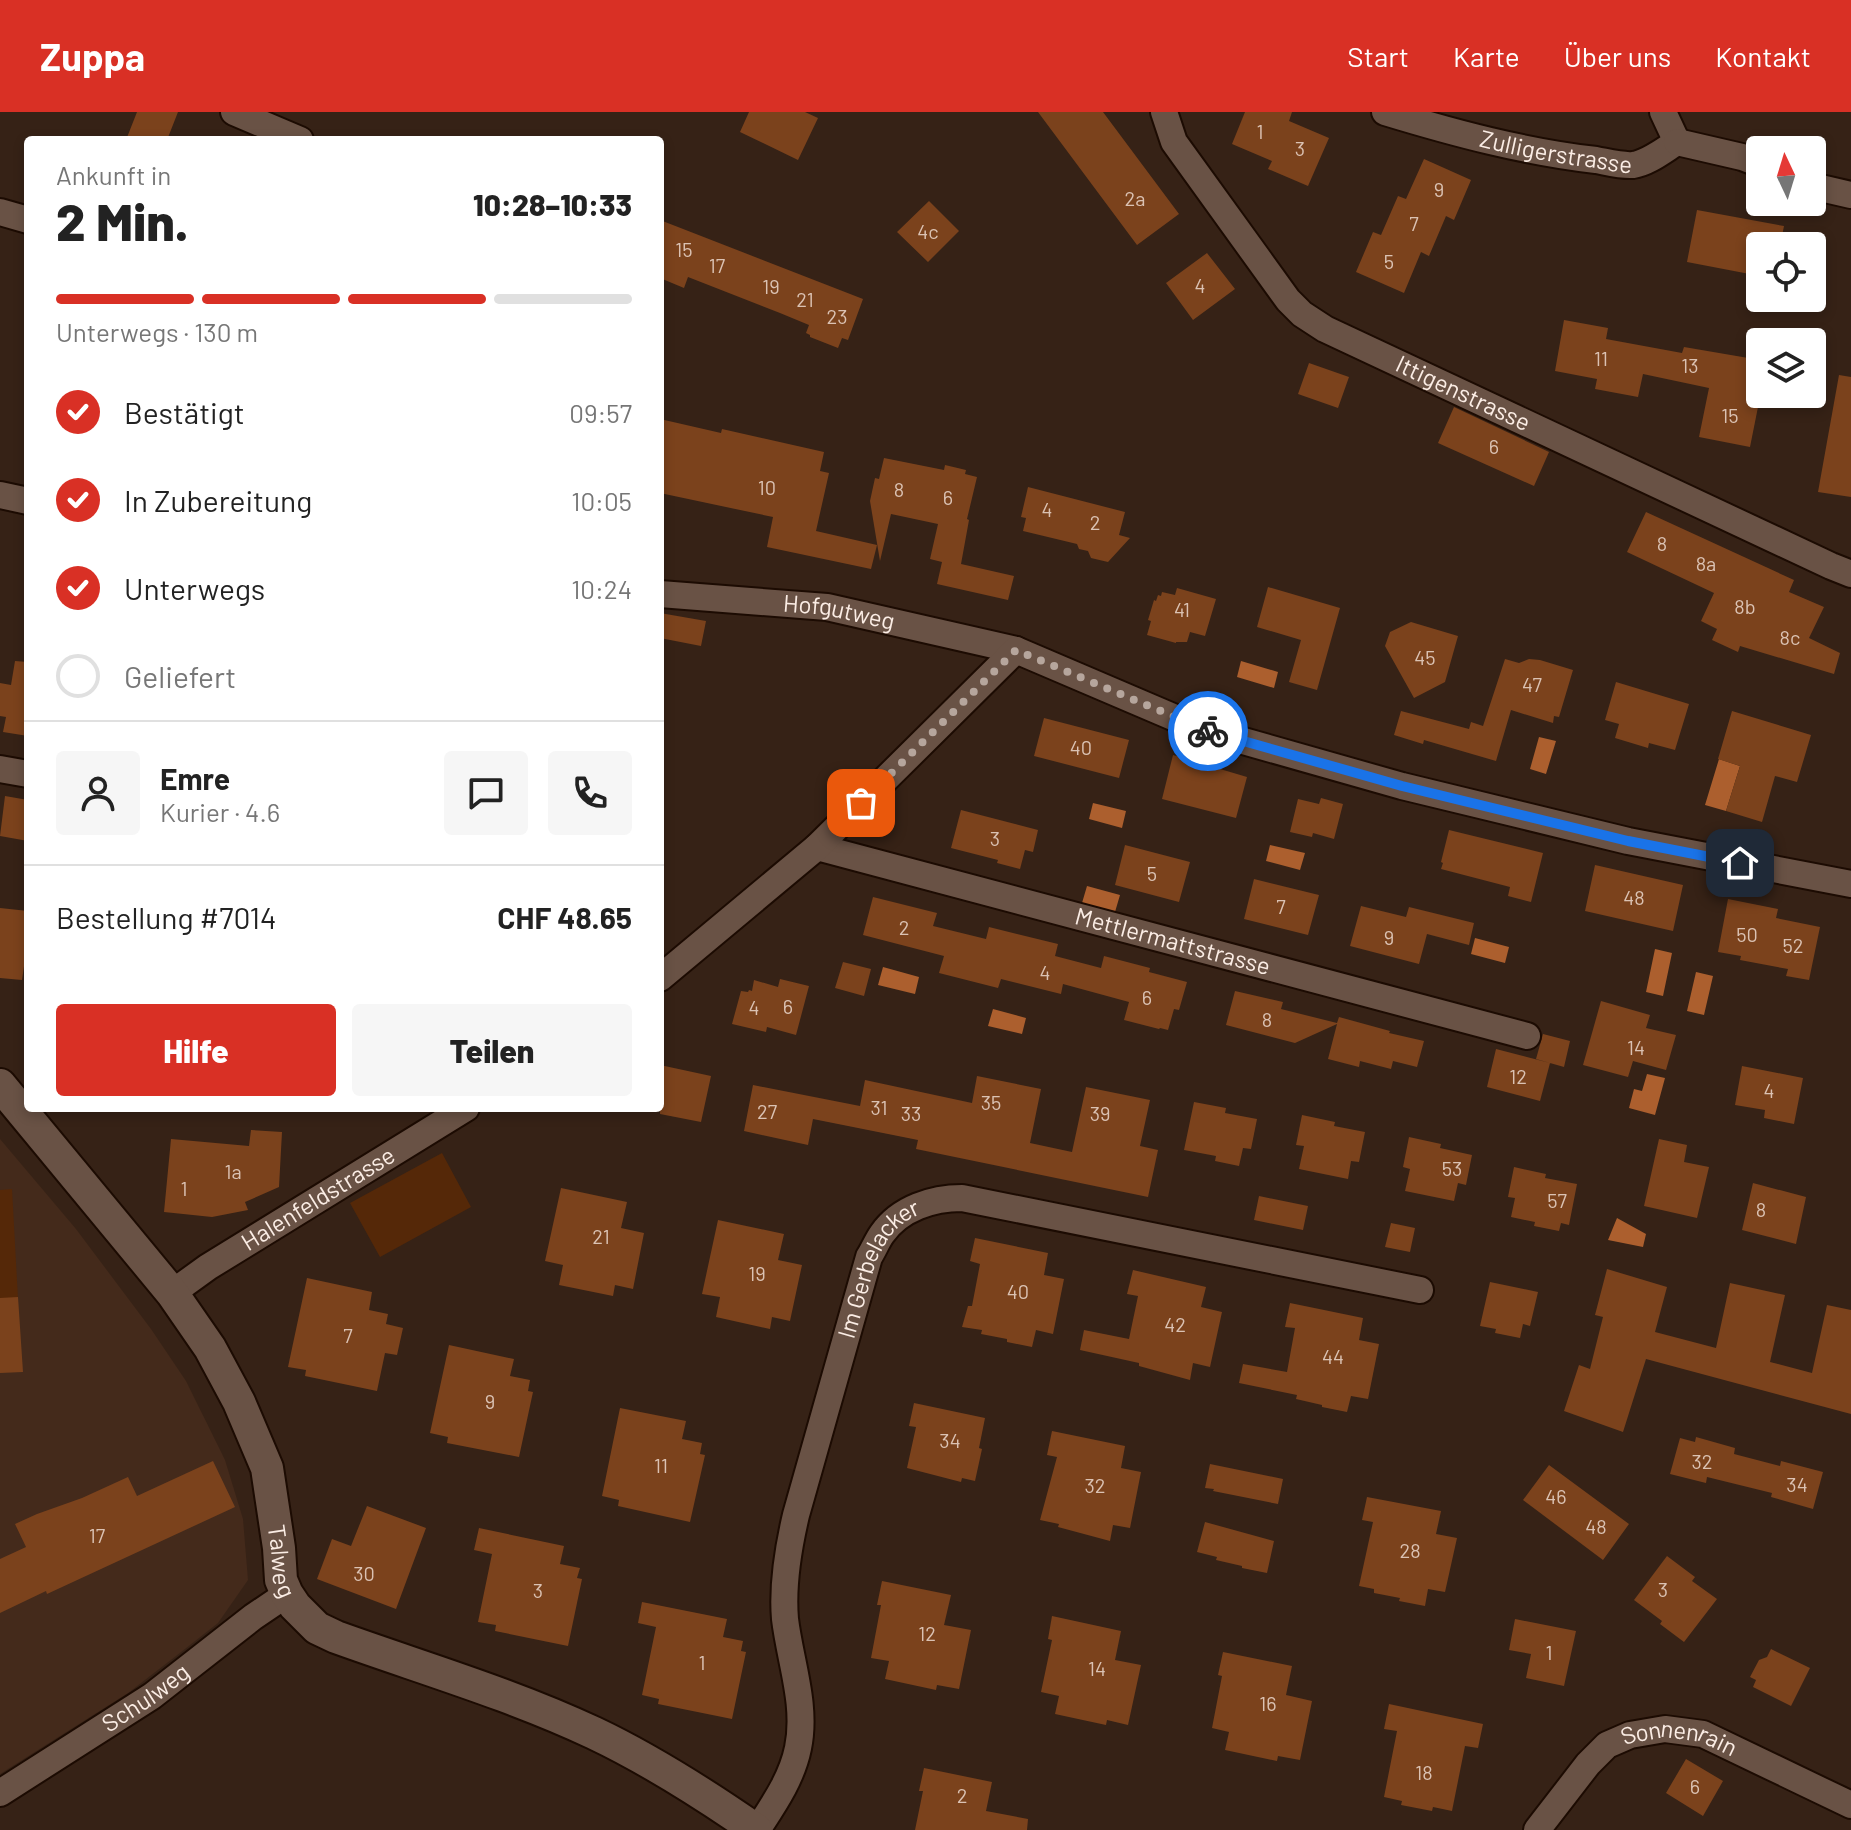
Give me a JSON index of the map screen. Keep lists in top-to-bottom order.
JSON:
{
  "streets": {
    "street": [
      "Zulligerstrasse",
      "Ittigenstrasse",
      "Hofgutweg",
      "Mettlermattstrasse",
      "Halenfeldstrasse",
      "Im Gerbelacker",
      "Talweg",
      "Schulweg",
      "Sonnenrain"
    ]
  },
  "crossings": [
    ["Halenfeldstrasse", "Talweg"],
    ["Im Gerbelacker", "Talweg"],
    ["Talweg", "Schulweg"]
  ],
  "house_numbers": [
    "1",
    "3",
    "9",
    "2a",
    "7",
    "4c",
    "15",
    "5",
    "17",
    "4",
    "19",
    "21",
    "23",
    "11",
    "13",
    "15",
    "6",
    "10",
    "8",
    "6",
    "4",
    "2",
    "8",
    "8a",
    "8b",
    "41",
    "8c",
    "45",
    "47",
    "40",
    "3",
    "5",
    "48",
    "7",
    "2",
    "50",
    "9",
    "52",
    "4",
    "6",
    "6",
    "4",
    "8",
    "14",
    "12",
    "4",
    "35",
    "31",
    "27",
    "33",
    "39",
    "53",
    "1a",
    "1",
    "57",
    "8",
    "21",
    "19",
    "40",
    "42",
    "7",
    "44",
    "9",
    "34",
    "32",
    "11",
    "34",
    "32",
    "46",
    "48",
    "17",
    "28",
    "30",
    "3",
    "3",
    "12",
    "1",
    "1",
    "14",
    "16",
    "18",
    "6",
    "2"
  ],
  "north": "top",
  "page": {
    "header": "Zuppa",
    "nav": [
      "Start",
      "Karte",
      "Über uns",
      "Kontakt"
    ],
    "heading": ["2 Min.", "Ankunft in", "10:28–10:33"],
    "panel": [
      "Emre",
      "Kurier · 4.6",
      "Bestellung #7014",
      "CHF 48.65"
    ],
    "bar": "Unterwegs · 130 m",
    "list": [
      ["Bestätigt", "09:57"],
      ["In Zubereitung", "10:05"],
      ["Unterwegs", "10:24"],
      "Geliefert"
    ],
    "buttons": ["Hilfe", "Teilen"]
  }
}
